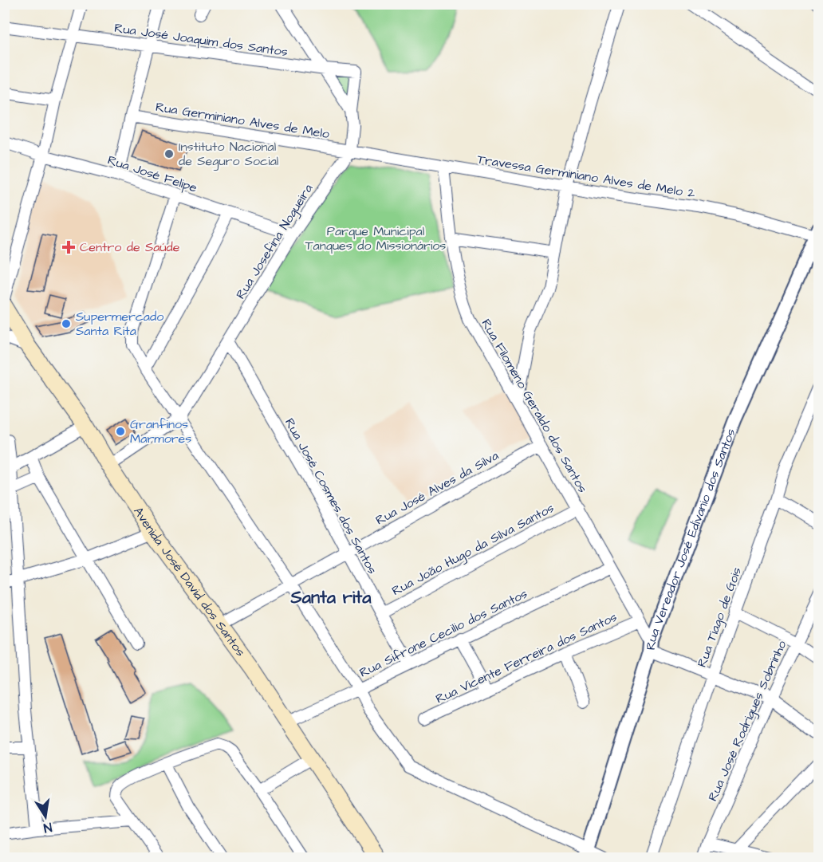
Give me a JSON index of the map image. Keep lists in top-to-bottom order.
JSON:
{
  "streets": {
    "main road": ["Avenida José David dos Santos"],
    "street": [
      "Rua José Joaquim dos Santos",
      "Rua Germiniano Alves de Melo",
      "Rua José Felipe",
      "Travessa Germiniano Alves de Melo 2",
      "Rua Josefina Nogueira",
      "Rua Filomeno Geraldo dos Santos",
      "Rua José Alves da Silva",
      "Rua José Cosmes dos Santos",
      "Rua Vereador José Edivanio dos Santos",
      "Rua João Hugo da Silva Santos",
      "Rua Tiago de Gois",
      "Rua Sifrone Cecilio dos Santos",
      "Rua Vicente Ferreira dos Santos",
      "Rua José Rodrigues Sobrinho"
    ]
  },
  "crossings": [
    ["Rua José Joaquim dos Santos", "Rua Josefina Nogueira"],
    ["Rua Germiniano Alves de Melo", "Travessa Germiniano Alves de Melo 2"],
    ["Rua Germiniano Alves de Melo", "Rua Josefina Nogueira"],
    ["Rua José Felipe", "Rua Josefina Nogueira"],
    ["Travessa Germiniano Alves de Melo 2", "Rua Josefina Nogueira"],
    ["Travessa Germiniano Alves de Melo 2", "Rua Filomeno Geraldo dos Santos"],
    ["Travessa Germiniano Alves de Melo 2", "Rua Vereador José Edivanio dos Santos"],
    ["Rua Josefina Nogueira", "Rua José Cosmes dos Santos"],
    ["Rua Josefina Nogueira", "Avenida José David dos Santos"],
    ["Rua Filomeno Geraldo dos Santos", "Rua José Alves da Silva"],
    ["Rua Filomeno Geraldo dos Santos", "Rua Vereador José Edivanio dos Santos"],
    ["Rua Filomeno Geraldo dos Santos", "Rua João Hugo da Silva Santos"],
    ["Rua Filomeno Geraldo dos Santos", "Rua Sifrone Cecilio dos Santos"],
    ["Rua Filomeno Geraldo dos Santos", "Rua Vicente Ferreira dos Santos"],
    ["Rua José Alves da Silva", "Rua José Cosmes dos Santos"],
    ["Rua José Alves da Silva", "Avenida José David dos Santos"],
    ["Rua José Cosmes dos Santos", "Rua João Hugo da Silva Santos"],
    ["Rua José Cosmes dos Santos", "Rua Sifrone Cecilio dos Santos"],
    ["Avenida José David dos Santos", "Rua Sifrone Cecilio dos Santos"]
  ],
  "districts": ["Santa rita"],
  "parks": ["Parque Municipal Tanques do Missionários"],
  "places": {
    "other": ["Instituto Nacional de Seguro Social", "Supermercado Santa Rita", "Granfinos Marmores"],
    "health": ["Centro de Saúde"]
  },
  "north": "bottom"
}
